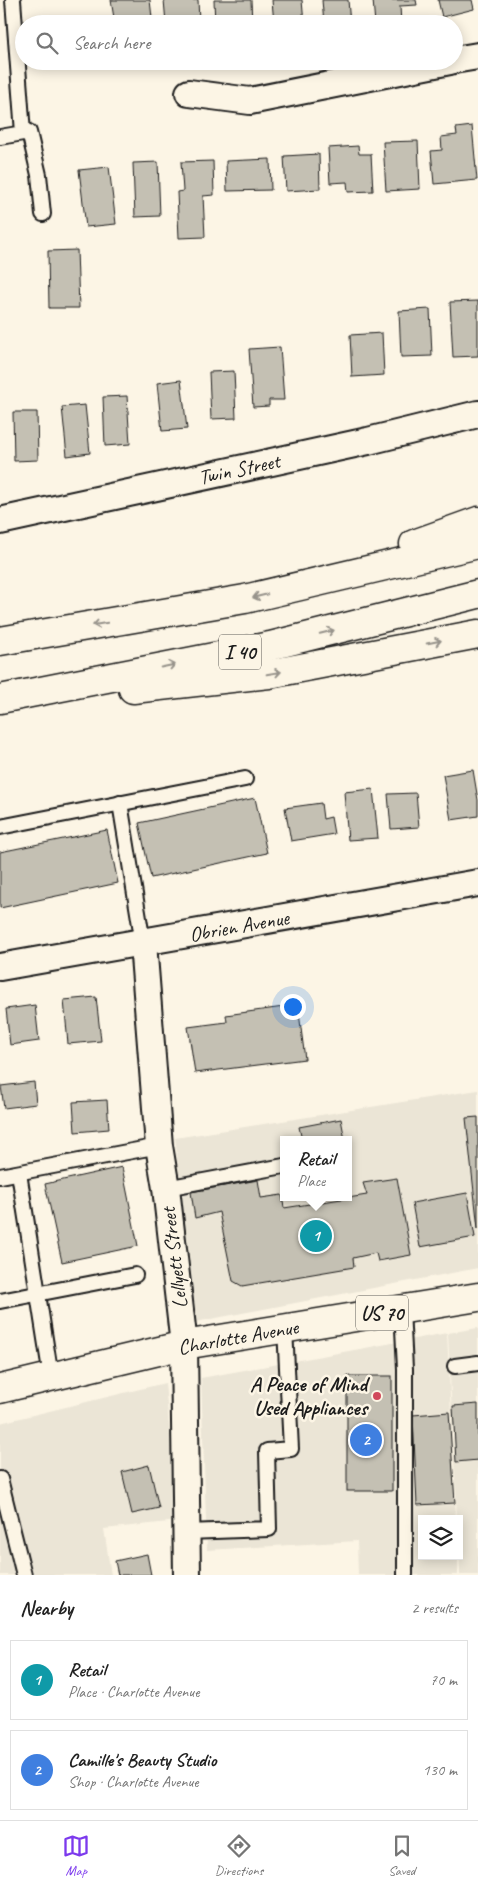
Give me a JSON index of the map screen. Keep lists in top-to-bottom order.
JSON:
{
  "streets": {
    "main road": ["I 40", "US 70", "Charlotte Avenue"],
    "street": ["Twin Street", "Obrien Avenue", "Lellyett Street"]
  },
  "crossings": [
    ["Obrien Avenue", "Lellyett Street"],
    ["Lellyett Street", "Charlotte Avenue"]
  ],
  "places": ["A Peace of Mind Used Appliances"],
  "page": {
    "search": "Search here",
    "popup": ["Retail", "Place"],
    "pins": ["1", "2"],
    "heading": ["Nearby", "2 results"],
    "list": [
      {
        "mark": "1",
        "name": "Retail",
        "note": "Place · Charlotte Avenue",
        "value": "70 m"
      },
      {
        "mark": "2",
        "name": "Camille's Beauty Studio",
        "note": "Shop · Charlotte Avenue",
        "value": "130 m"
      }
    ],
    "nav": ["Map", "Directions", "Saved"]
  }
}
